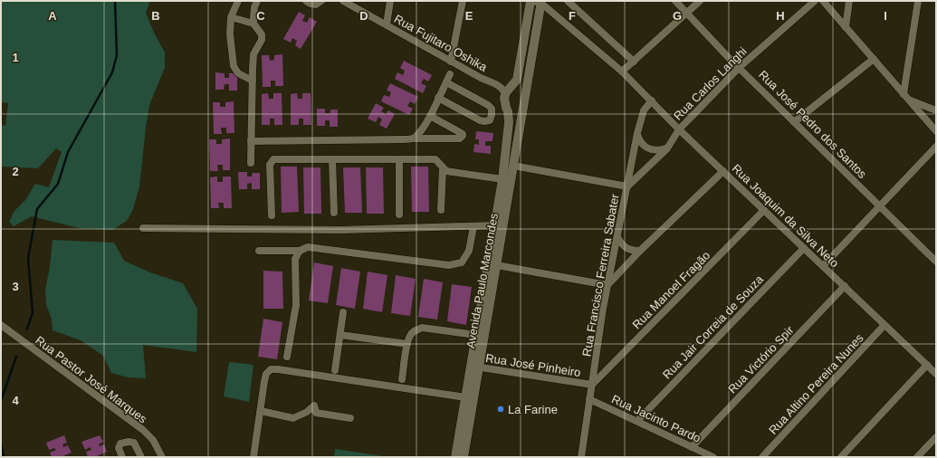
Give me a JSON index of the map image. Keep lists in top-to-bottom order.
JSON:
{
  "streets": {
    "street": [
      "Rua Fujitaro Oshika",
      "Rua Carlos Langhi",
      "Rua José Pedro dos Santos",
      "Rua Joaquim da Silva Neto",
      "Rua Francisco Ferreira Sabater",
      "Avenida Paulo Marcondes",
      "Rua Manoel Fragão",
      "Rua Jair Correia de Souza",
      "Rua Victório Spir",
      "Rua José Pinheiro",
      "Rua Pastor José Marques",
      "Rua Altino Pereira Nunes",
      "Rua Jacinto Pardo"
    ]
  },
  "crossings": [
    ["Rua Fujitaro Oshika", "Avenida Paulo Marcondes"],
    ["Rua Carlos Langhi", "Rua José Pedro dos Santos"],
    ["Rua Carlos Langhi", "Rua Joaquim da Silva Neto"],
    ["Rua Carlos Langhi", "Rua Francisco Ferreira Sabater"],
    ["Rua Joaquim da Silva Neto", "Rua Francisco Ferreira Sabater"],
    ["Rua Joaquim da Silva Neto", "Avenida Paulo Marcondes"],
    ["Rua Joaquim da Silva Neto", "Rua Manoel Fragão"],
    ["Rua Joaquim da Silva Neto", "Rua Jair Correia de Souza"],
    ["Rua Joaquim da Silva Neto", "Rua Victório Spir"],
    ["Rua Joaquim da Silva Neto", "Rua Altino Pereira Nunes"],
    ["Rua Francisco Ferreira Sabater", "Rua Manoel Fragão"],
    ["Rua Francisco Ferreira Sabater", "Rua José Pinheiro"],
    ["Rua Francisco Ferreira Sabater", "Rua Jacinto Pardo"],
    ["Avenida Paulo Marcondes", "Rua José Pinheiro"],
    ["Rua Manoel Fragão", "Rua José Pinheiro"],
    ["Rua Jair Correia de Souza", "Rua Jacinto Pardo"],
    ["Rua Victório Spir", "Rua Jacinto Pardo"]
  ],
  "places": ["La Farine"],
  "grid": {
    "columns": [
      "A",
      "B",
      "C",
      "D",
      "E",
      "F",
      "G",
      "H",
      "I"
    ],
    "rows": [
      "1",
      "2",
      "3",
      "4"
    ]
  }
}
